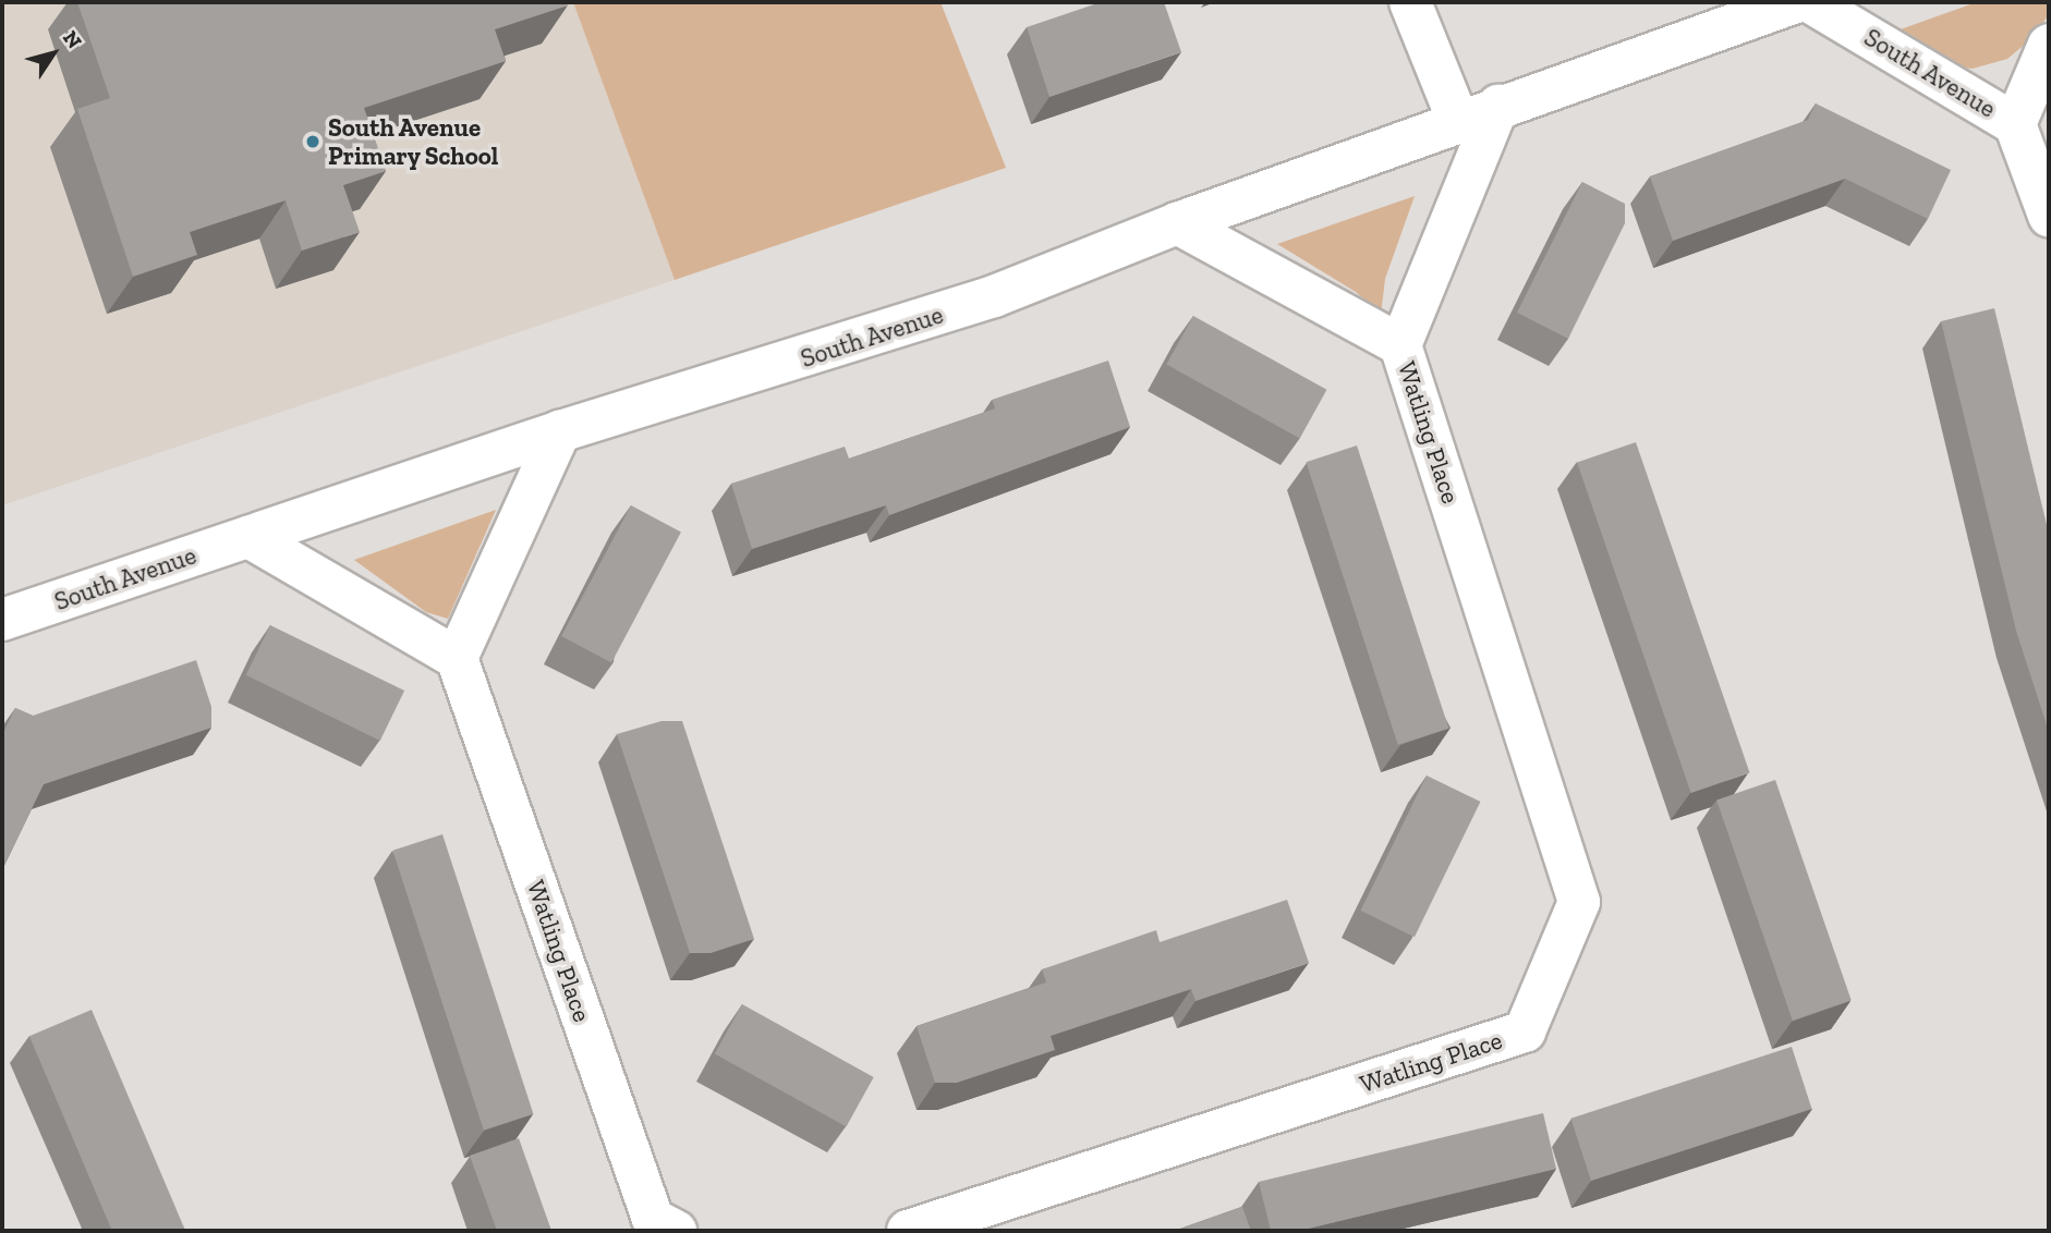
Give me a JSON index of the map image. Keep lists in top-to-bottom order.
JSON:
{
  "streets": {
    "street": ["South Avenue", "Watling Place"]
  },
  "places": ["South Avenue Primary School"],
  "north": "top right"
}
